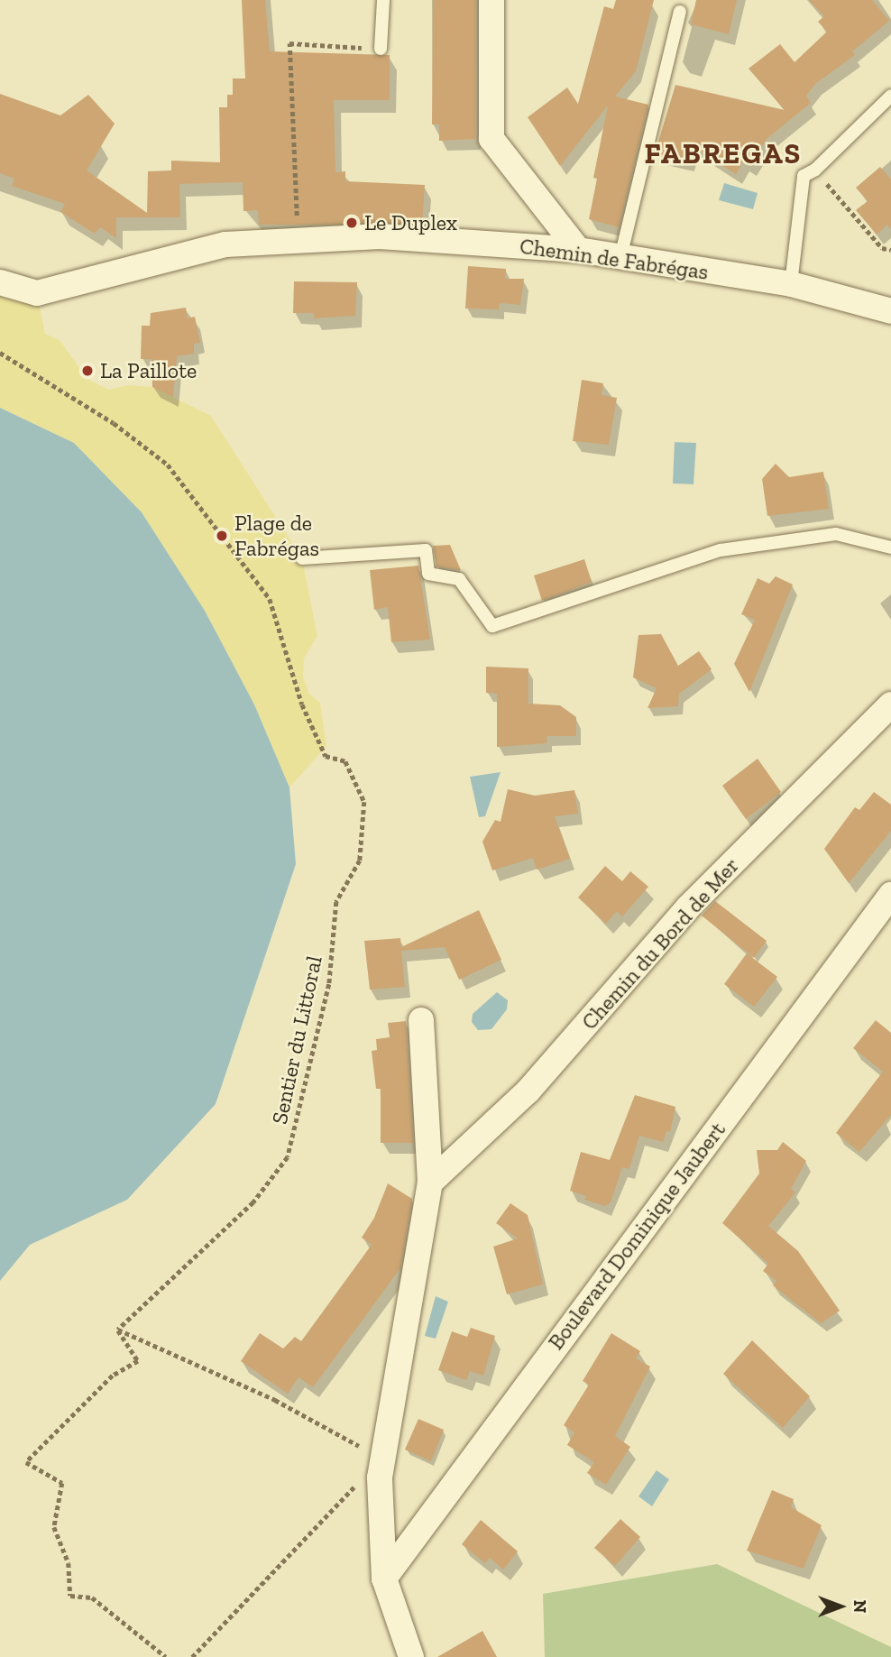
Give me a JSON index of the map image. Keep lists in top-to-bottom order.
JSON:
{
  "streets": {
    "street": ["Chemin de Fabrégas", "Chemin du Bord de Mer", "Boulevard Dominique Jaubert"],
    "path": ["Sentier du Littoral"]
  },
  "districts": ["FABREGAS"],
  "places": ["Le Duplex", "La Paillote", "Plage de Fabrégas"],
  "north": "right"
}
